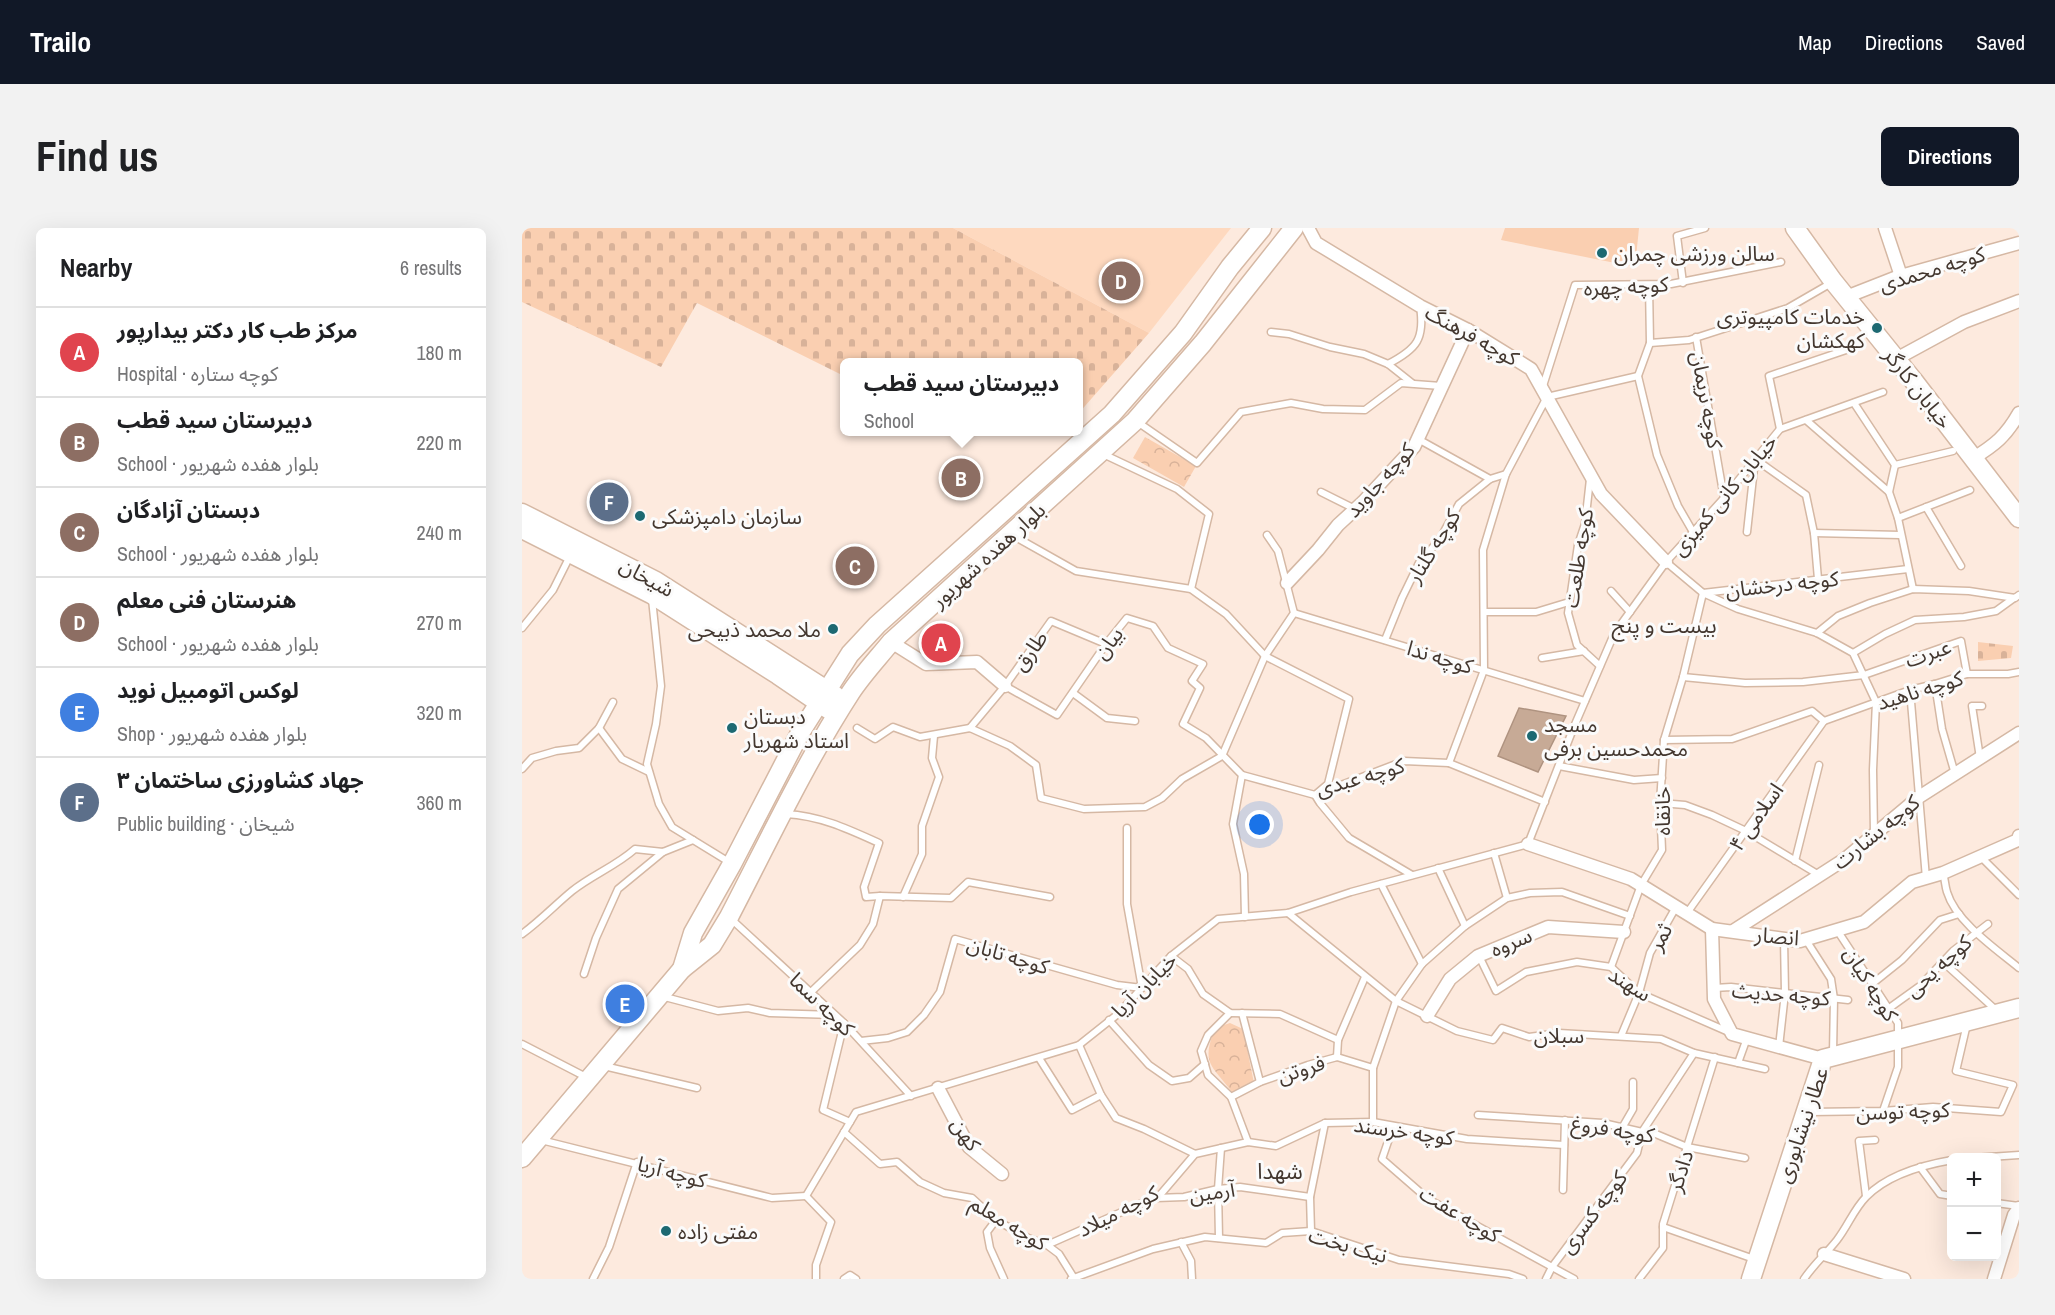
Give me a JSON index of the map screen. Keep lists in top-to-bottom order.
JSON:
{
  "streets": {
    "street": [
      "کوچه محمدی",
      "کوچه فرهنگ",
      "خیابان کارگر",
      "کوچه جاوید",
      "بلوار هفده شهریور",
      "شیخان",
      "کوچه بشارت",
      "انصار",
      "سروه",
      "عطار نیشابوری",
      "کهن"
    ],
    "lane": [
      "کوچه چهره",
      "کوچه نریمان",
      "خیابان کانی کمیزی",
      "کوچه گلنار",
      "کوچه طلعت",
      "کوچه درخشان",
      "بیان",
      "طارق",
      "عبرت",
      "کوچه ندا",
      "کوچه ناهید",
      "کوچه عبدی",
      "خانقاه",
      "اسلامی ۴",
      "ثمر",
      "کوچه تابان",
      "کوچه یحی",
      "سهند",
      "کوچه کیان",
      "خیابان آریا",
      "کوچه حدیث",
      "کوچه سما",
      "سبلان",
      "فروتن",
      "کوچه توسن",
      "کوچه فروغ",
      "کوچه خرسند",
      "دادگر",
      "کوچه آریا",
      "آرمین",
      "کوچه میلاد",
      "کوچه کسری",
      "کوچه عفت",
      "کوچه معلم",
      "نیک بخت"
    ]
  },
  "crossings": [
    ["کوچه محمدی", "خیابان کارگر"],
    ["کوچه چهره", "کوچه فرهنگ"],
    ["کوچه فرهنگ", "کوچه جاوید"],
    ["کوچه فرهنگ", "خیابان کانی کمیزی"],
    ["کوچه فرهنگ", "کوچه طلعت"],
    ["کوچه فرهنگ", "کوچه درخشان"],
    ["کوچه نریمان", "خیابان کانی کمیزی"],
    ["خیابان کانی کمیزی", "کوچه طلعت"],
    ["خیابان کانی کمیزی", "کوچه درخشان"],
    ["خیابان کانی کمیزی", "کوچه ندا"],
    ["خیابان کانی کمیزی", "کوچه عبدی"],
    ["خیابان کانی کمیزی", "انصار"],
    ["خیابان کانی کمیزی", "خیابان آریا"],
    ["کوچه گلنار", "کوچه ندا"],
    ["بلوار هفده شهریور", "شیخان"],
    ["بلوار هفده شهریور", "کوچه سما"],
    ["بلوار هفده شهریور", "کوچه آریا"],
    ["کوچه درخشان", "خانقاه"],
    ["بیان", "طارق"],
    ["عبرت", "کوچه ناهید"],
    ["کوچه ناهید", "اسلامی ۴"],
    ["خانقاه", "انصار"],
    ["خانقاه", "سروه"],
    ["خانقاه", "سهند"],
    ["اسلامی ۴", "انصار"],
    ["کوچه بشارت", "انصار"],
    ["انصار", "ثمر"],
    ["انصار", "کوچه کیان"],
    ["انصار", "خیابان آریا"],
    ["ثمر", "سهند"],
    ["ثمر", "سبلان"],
    ["سروه", "سهند"],
    ["سروه", "سبلان"],
    ["کوچه تابان", "خیابان آریا"],
    ["کوچه تابان", "کوچه سما"],
    ["کوچه یحی", "کوچه کیان"],
    ["کوچه کیان", "کوچه توسن"],
    ["کوچه کیان", "عطار نیشابوری"],
    ["خیابان آریا", "کوچه سما"],
    ["خیابان آریا", "سبلان"],
    ["خیابان آریا", "کهن"],
    ["خیابان آریا", "کوچه آریا"],
    ["خیابان آریا", "کوچه معلم"],
    ["سبلان", "دادگر"],
    ["سبلان", "کوچه کسری"],
    ["کوچه توسن", "عطار نیشابوری"],
    ["کوچه فروغ", "دادگر"],
    ["کوچه فروغ", "کوچه کسری"],
    ["کوچه خرسند", "کوچه عفت"],
    ["آرمین", "کوچه میلاد"],
    ["کوچه میلاد", "کوچه معلم"],
    ["کوچه کسری", "کوچه عفت"],
    ["کوچه معلم", "نیک بخت"]
  ],
  "districts": ["بیست و پنج", "شهدا"],
  "places": [
    "سالن ورزشی چمران",
    "خدمات کامپیوتری کهکشان",
    "سازمان دامپزشکی",
    "ملا محمد ذبیحی",
    "دبستان استاد شهریار",
    "مسجد محمدحسین برفی",
    "مفتی زاده"
  ],
  "page": {
    "header": "Trailo",
    "nav": ["Map", "Directions", "Saved"],
    "buttons": "Directions",
    "title": "Find us",
    "heading": ["Nearby", "6 results"],
    "pins": [
      "D",
      "B",
      "F",
      "C",
      "A",
      "E"
    ],
    "list": [
      {
        "mark": "A",
        "name": "مرکز طب کار دکتر بیدارپور",
        "note": "Hospital · کوچه ستاره",
        "value": "180 m"
      },
      {
        "mark": "B",
        "name": "دبیرستان سید قطب",
        "note": "School · بلوار هفده شهریور",
        "value": "220 m"
      },
      {
        "mark": "C",
        "name": "دبستان آزادگان",
        "note": "School · بلوار هفده شهریور",
        "value": "240 m"
      },
      {
        "mark": "D",
        "name": "هنرستان فنی معلم",
        "note": "School · بلوار هفده شهریور",
        "value": "270 m"
      },
      {
        "mark": "E",
        "name": "لوکس اتومبیل نوید",
        "note": "Shop · بلوار هفده شهریور",
        "value": "320 m"
      },
      {
        "mark": "F",
        "name": "جهاد کشاورزی ساختمان ۳",
        "note": "Public building · شیخان",
        "value": "360 m"
      }
    ],
    "popup": ["دبیرستان سید قطب", "School"],
    "map_buttons": ["+", "−"]
  }
}
